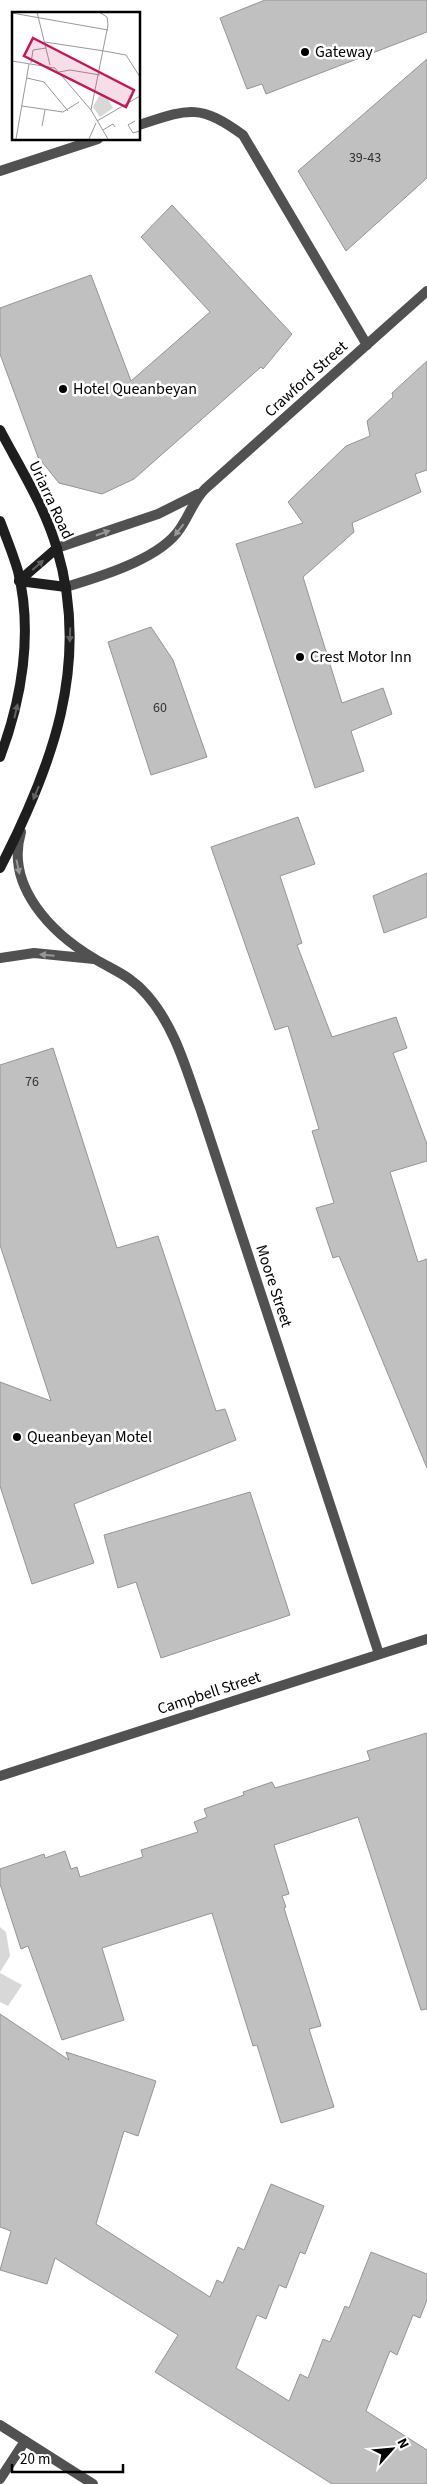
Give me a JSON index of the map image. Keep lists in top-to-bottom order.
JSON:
{
  "streets": {
    "main road": ["Crawford Street", "Uriarra Road"],
    "street": ["Moore Street", "Campbell Street"]
  },
  "crossings": [
    ["Crawford Street", "Uriarra Road"],
    ["Moore Street", "Campbell Street"]
  ],
  "places": [
    "Gateway",
    "Hotel Queanbeyan",
    "Crest Motor Inn",
    "Queanbeyan Motel"
  ],
  "house_numbers": ["39-43", "60", "76"],
  "scale_bar": "20 m",
  "north": "top right"
}
